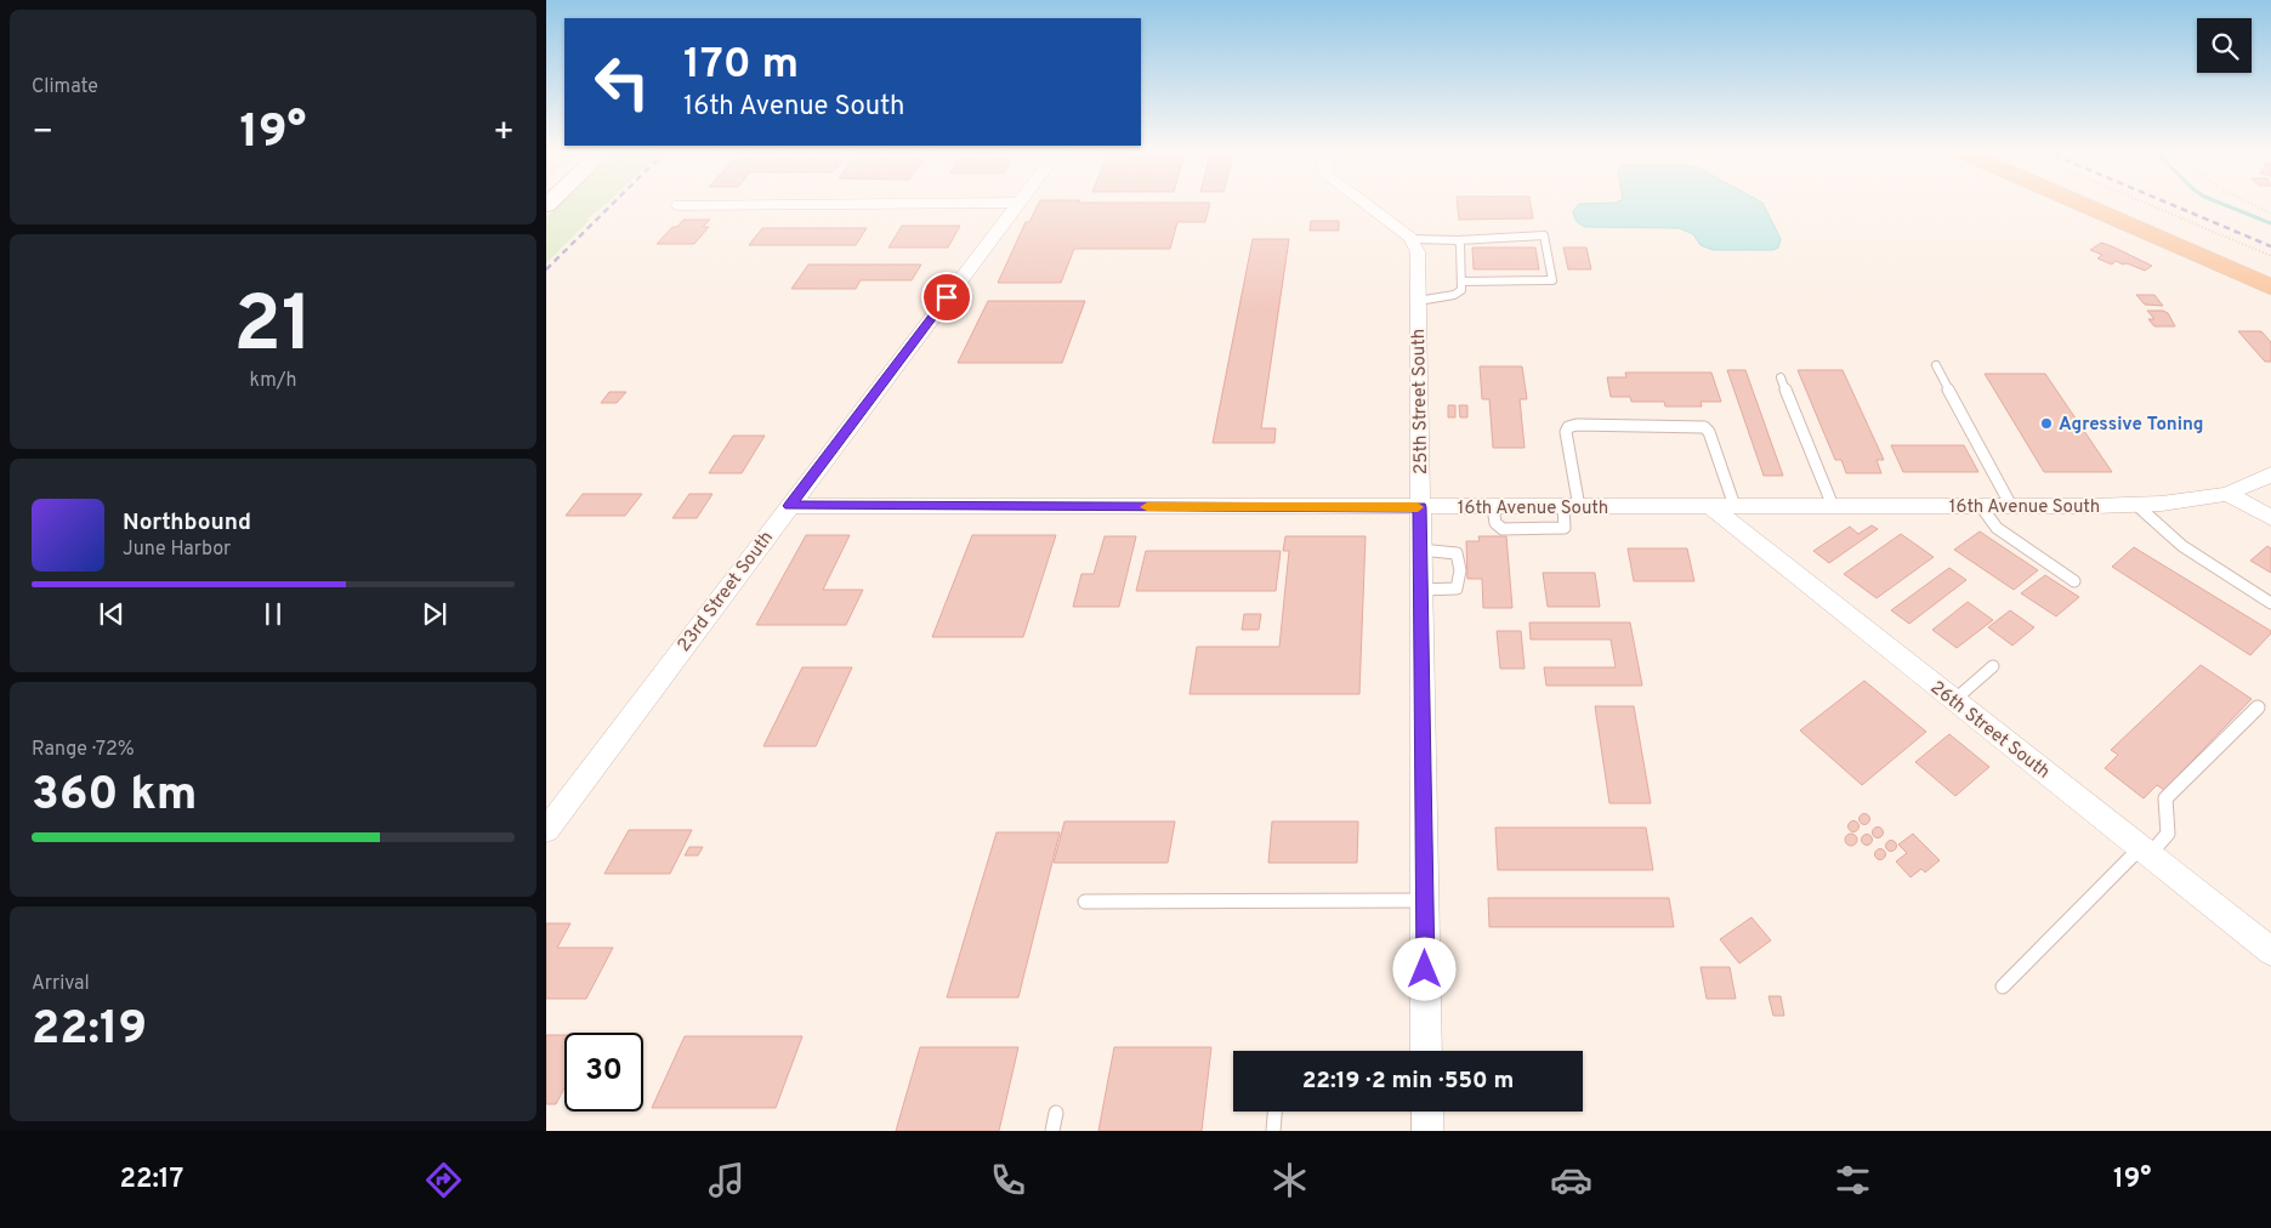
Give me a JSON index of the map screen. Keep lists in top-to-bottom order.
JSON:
{
  "streets": {
    "street": [
      "25th Street South",
      "16th Avenue South",
      "23rd Street South",
      "26th Street South"
    ]
  },
  "crossings": [
    ["25th Street South", "16th Avenue South"],
    ["16th Avenue South", "23rd Street South"],
    ["16th Avenue South", "26th Street South"]
  ],
  "places": ["Agressive Toning"],
  "page": {
    "tile": [
      "Climate",
      ["21", "km/h"],
      ["Range · 72%", "360 km"],
      ["Arrival", "22:19"]
    ],
    "turn": ["170 m", "16th Avenue South"],
    "heat": ["−", "19°", "+"],
    "song": ["Northbound", "June Harbor"],
    "limit": "30",
    "trip": "22:19 · 2 min · 550 m",
    "tabs": ["22:17", "19°"]
  }
}
